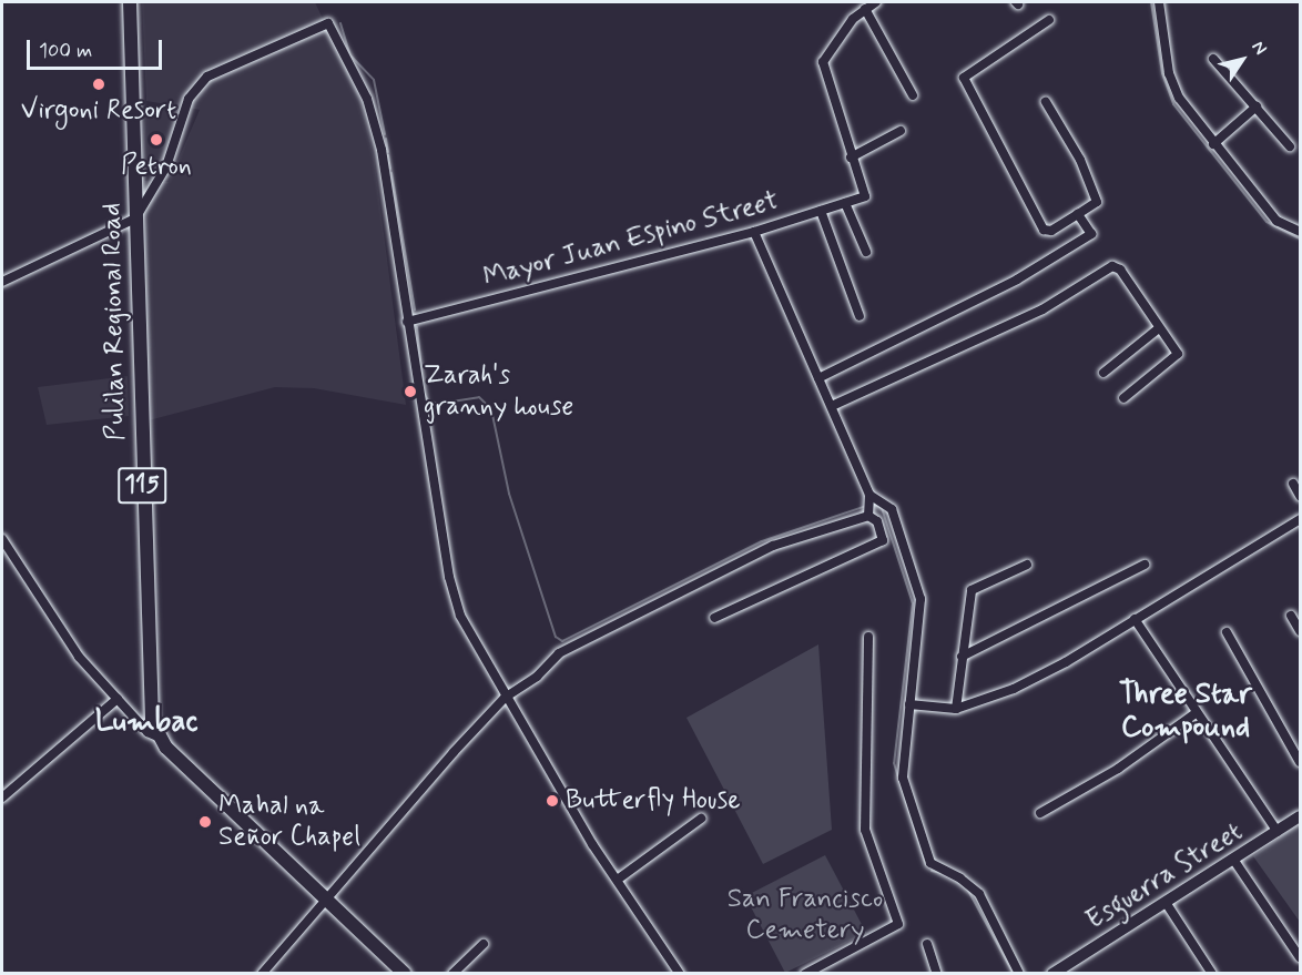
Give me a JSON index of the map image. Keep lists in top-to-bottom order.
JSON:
{
  "streets": {
    "main road": ["Pulilan Regional Road", "115", "Esguerra Street"],
    "street": ["Mayor Juan Espino Street"]
  },
  "districts": ["Three Star Compound", "Lumbac"],
  "parks": ["San Francisco Cemetery"],
  "places": [
    "Virgoni Resort",
    "Petron",
    "Zarah's granny house",
    "Butterfly House",
    "Mahal na Señor Chapel"
  ],
  "scale_bar": "100 m",
  "north": "top right"
}
